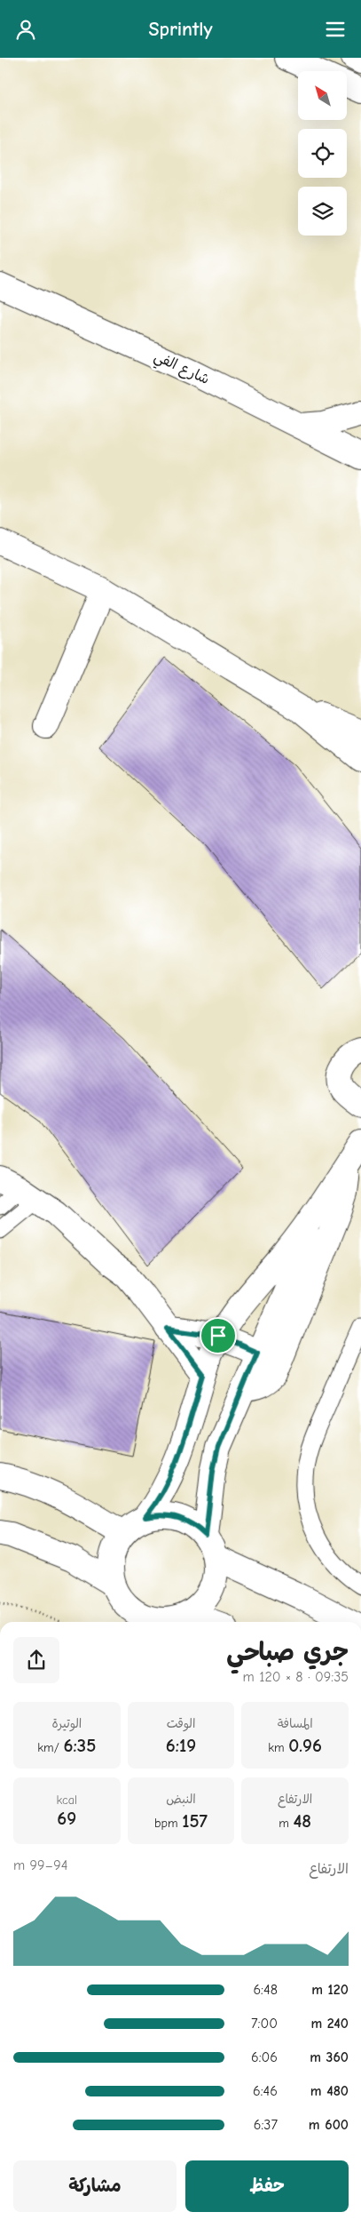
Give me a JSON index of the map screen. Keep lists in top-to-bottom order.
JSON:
{
  "streets": {
    "street": ["شارع الفي"]
  },
  "north": "top left",
  "page": {
    "header": "Sprintly",
    "heading": ["جري صباحي", "09:35 · 8 × 120 m"],
    "stats": [
      ["المسافة", "0.96 km"],
      ["الوقت", "6:19"],
      ["الوتيرة", "6:35 /km"],
      ["الارتفاع", "48 m"],
      ["النبض", "157 bpm"],
      ["kcal", "69"]
    ],
    "chart": ["الارتفاع", "94–99 m"],
    "list": [
      {
        "name": "120 m",
        "note": "6:48"
      },
      {
        "name": "240 m",
        "note": "7:00"
      },
      {
        "name": "360 m",
        "note": "6:06"
      },
      {
        "name": "480 m",
        "note": "6:46"
      },
      {
        "name": "600 m",
        "note": "6:37"
      }
    ],
    "buttons": ["حفظ", "مشاركة"]
  }
}
